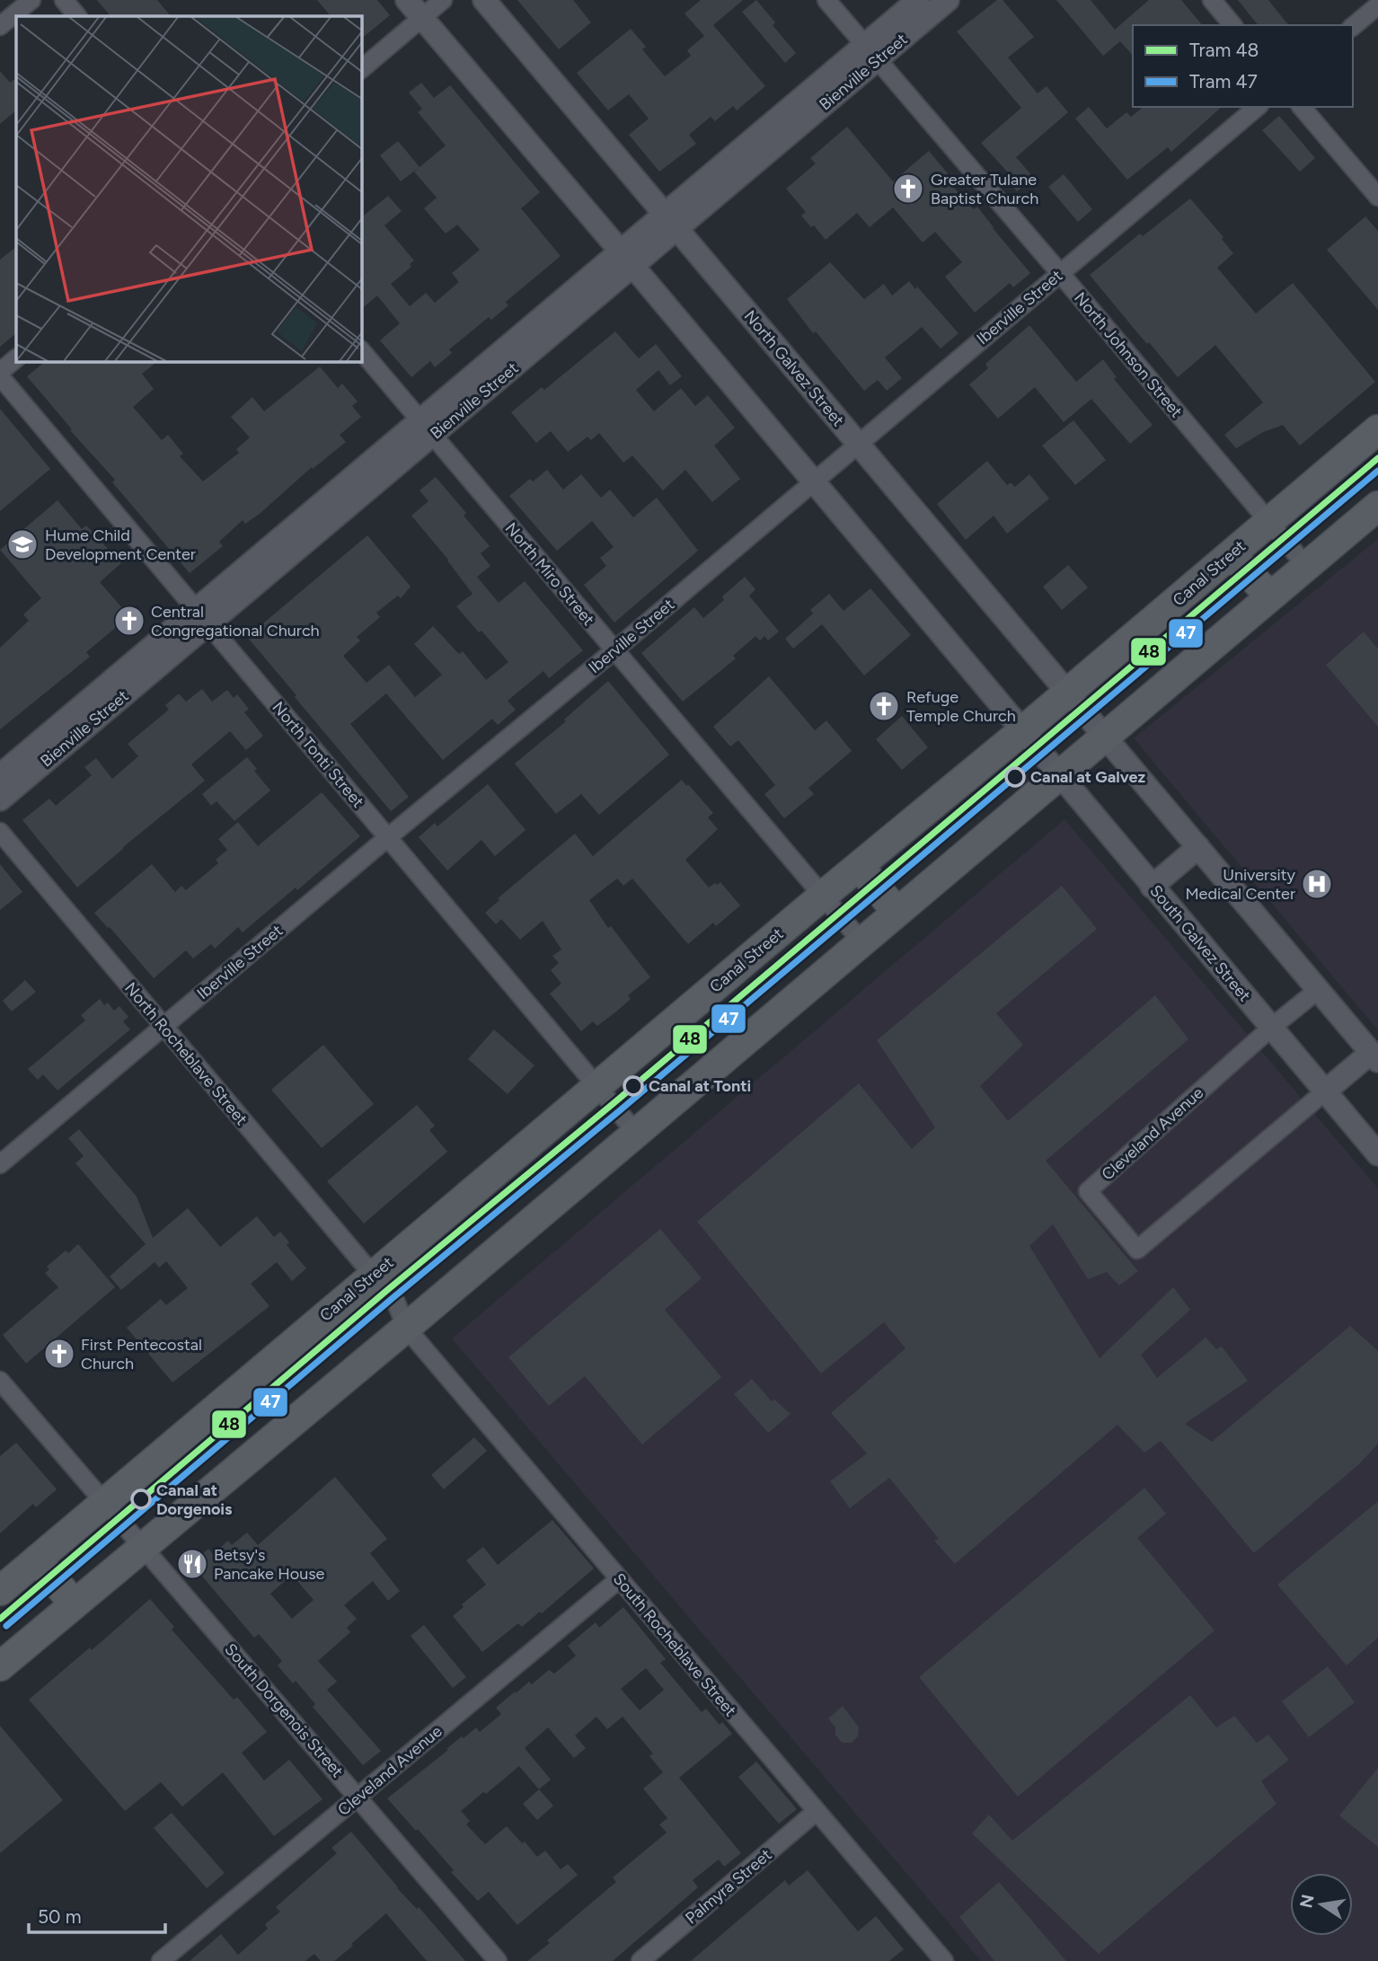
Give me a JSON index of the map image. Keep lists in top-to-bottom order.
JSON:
{
  "streets": {
    "main road": ["Canal Street"],
    "street": [
      "Bienville Street",
      "Iberville Street",
      "North Johnson Street",
      "North Galvez Street",
      "North Miro Street",
      "North Tonti Street",
      "South Galvez Street",
      "North Rocheblave Street",
      "Cleveland Avenue",
      "South Rocheblave Street",
      "South Dorgenois Street",
      "Palmyra Street"
    ]
  },
  "crossings": [
    ["Bienville Street", "North Johnson Street"],
    ["Bienville Street", "North Galvez Street"],
    ["Bienville Street", "North Miro Street"],
    ["Bienville Street", "North Tonti Street"],
    ["Iberville Street", "North Johnson Street"],
    ["Iberville Street", "North Galvez Street"],
    ["Iberville Street", "North Miro Street"],
    ["Iberville Street", "North Tonti Street"],
    ["Iberville Street", "North Rocheblave Street"],
    ["North Johnson Street", "Canal Street"],
    ["North Galvez Street", "Canal Street"],
    ["Canal Street", "North Miro Street"],
    ["Canal Street", "North Tonti Street"],
    ["Canal Street", "South Galvez Street"],
    ["Canal Street", "North Rocheblave Street"],
    ["Canal Street", "South Dorgenois Street"],
    ["South Galvez Street", "Cleveland Avenue"],
    ["North Rocheblave Street", "South Rocheblave Street"],
    ["Cleveland Avenue", "South Rocheblave Street"],
    ["Cleveland Avenue", "South Dorgenois Street"],
    ["South Rocheblave Street", "Palmyra Street"]
  ],
  "places": {
    "church": [
      "Greater Tulane Baptist Church",
      "Central Congregational Church",
      "Refuge Temple Church",
      "First Pentecostal Church"
    ],
    "school or university": ["Hume Child Development Center"],
    "other": ["Canal at Galvez", "Canal at Tonti", "Canal at Dorgenois"],
    "hospital": ["University Medical Center"],
    "restaurant": ["Betsy's Pancake House"]
  },
  "lines": ["tram line 48", "tram line 47"],
  "legend": ["Tram 48", "Tram 47"],
  "scale_bar": "50 m",
  "north": "left"
}
